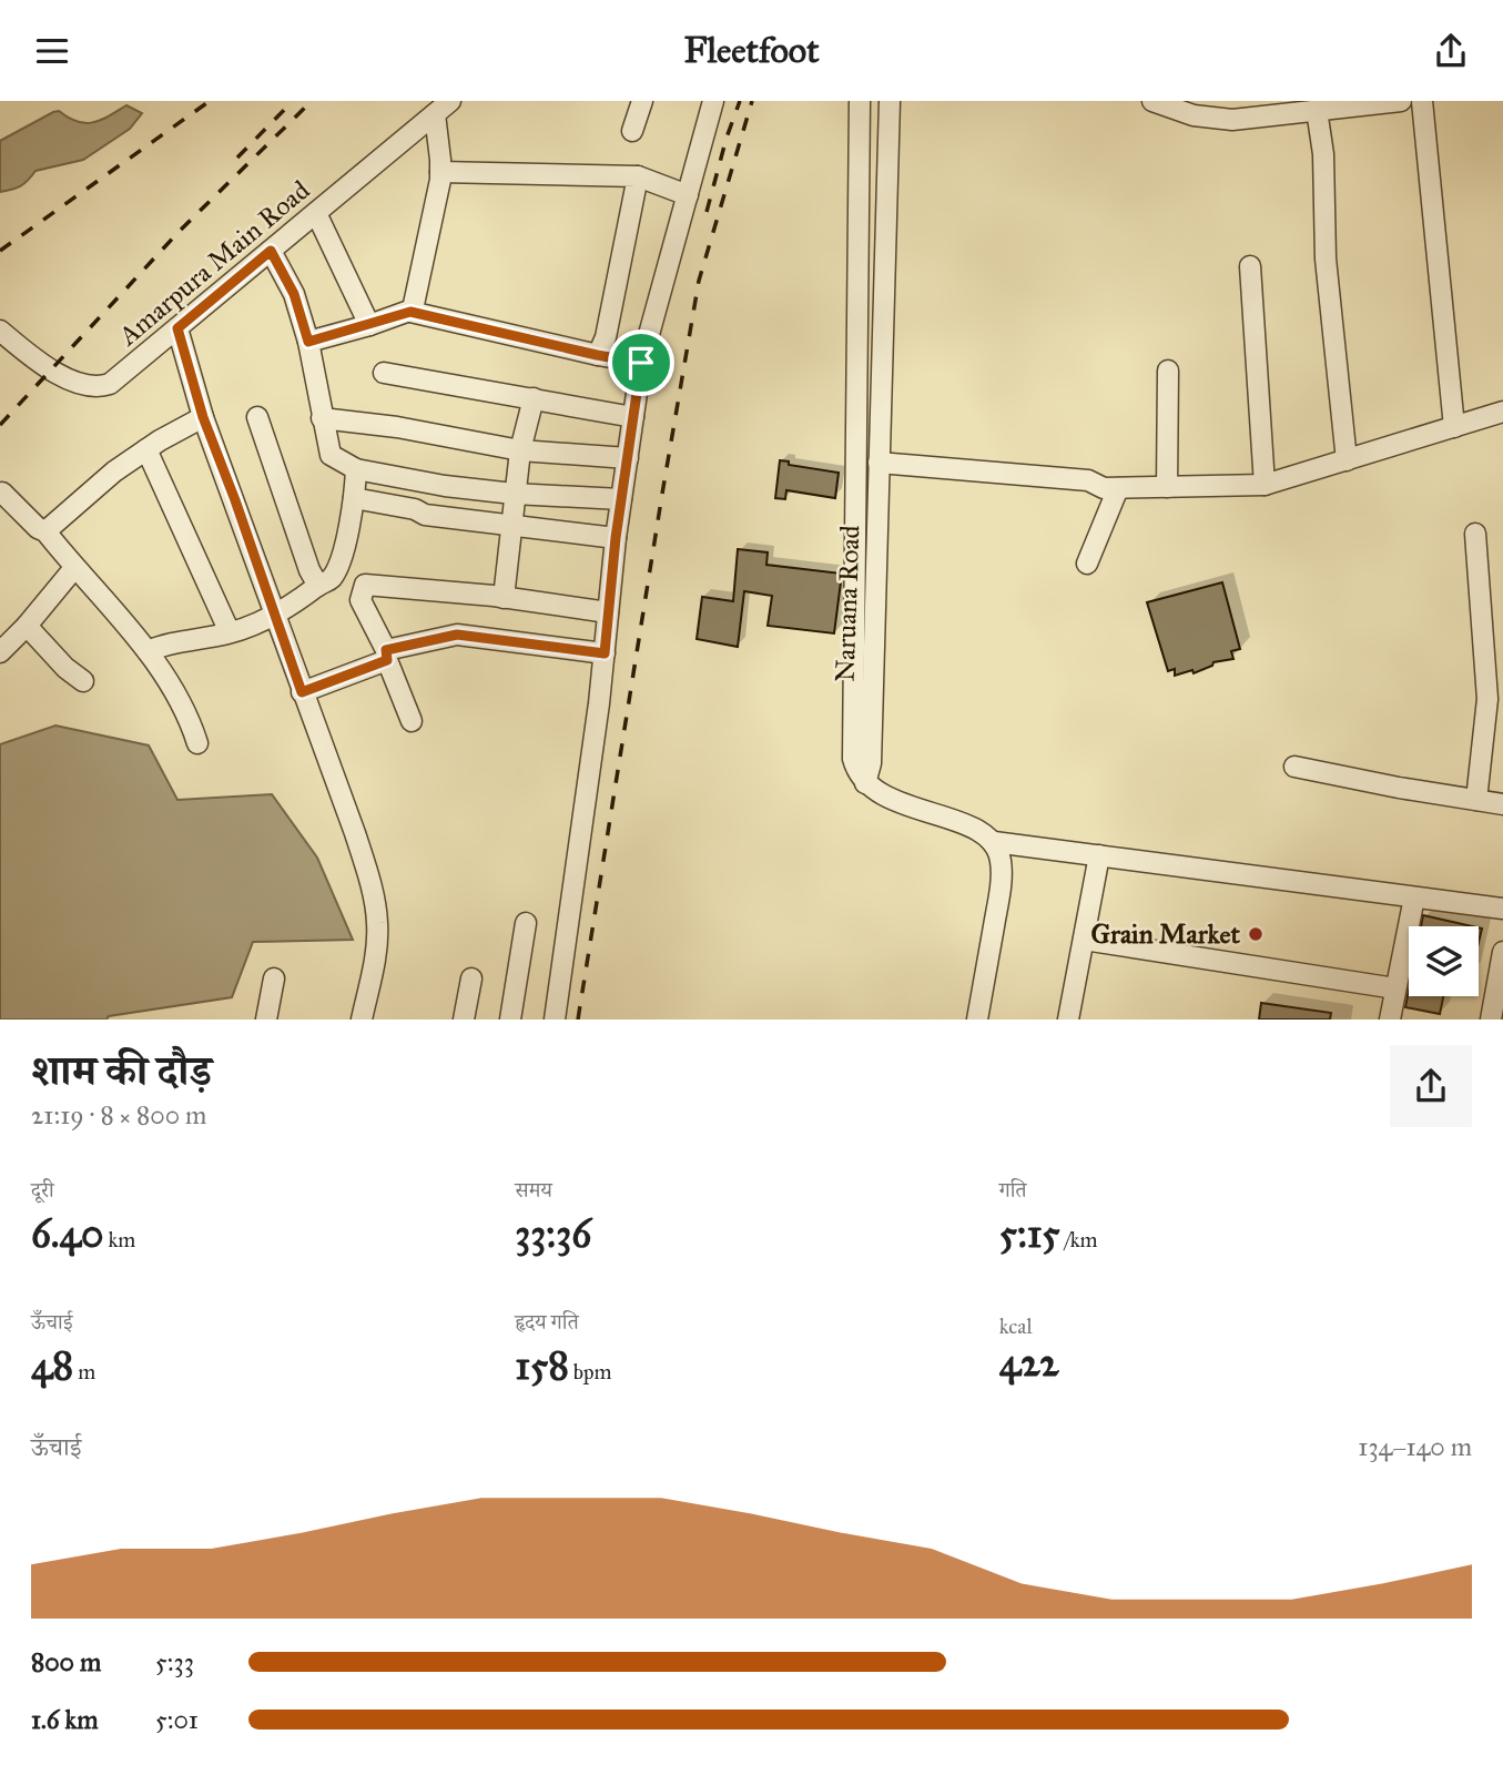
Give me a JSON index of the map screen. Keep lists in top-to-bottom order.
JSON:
{
  "streets": {
    "street": ["Amarpura Main Road", "Naruana Road"]
  },
  "places": ["Grain Market"],
  "page": {
    "header": "Fleetfoot",
    "heading": ["शाम की दौड़", "21:19 · 8 × 800 m"],
    "stats": [
      ["दूरी", "6.40 km"],
      ["समय", "33:36"],
      ["गति", "5:15 /km"],
      ["ऊँचाई", "48 m"],
      ["हृदय गति", "158 bpm"],
      ["kcal", "422"]
    ],
    "chart": ["ऊँचाई", "134–140 m"],
    "list": [
      {
        "name": "800 m",
        "note": "5:33"
      },
      {
        "name": "1.6 km",
        "note": "5:01"
      }
    ]
  }
}
